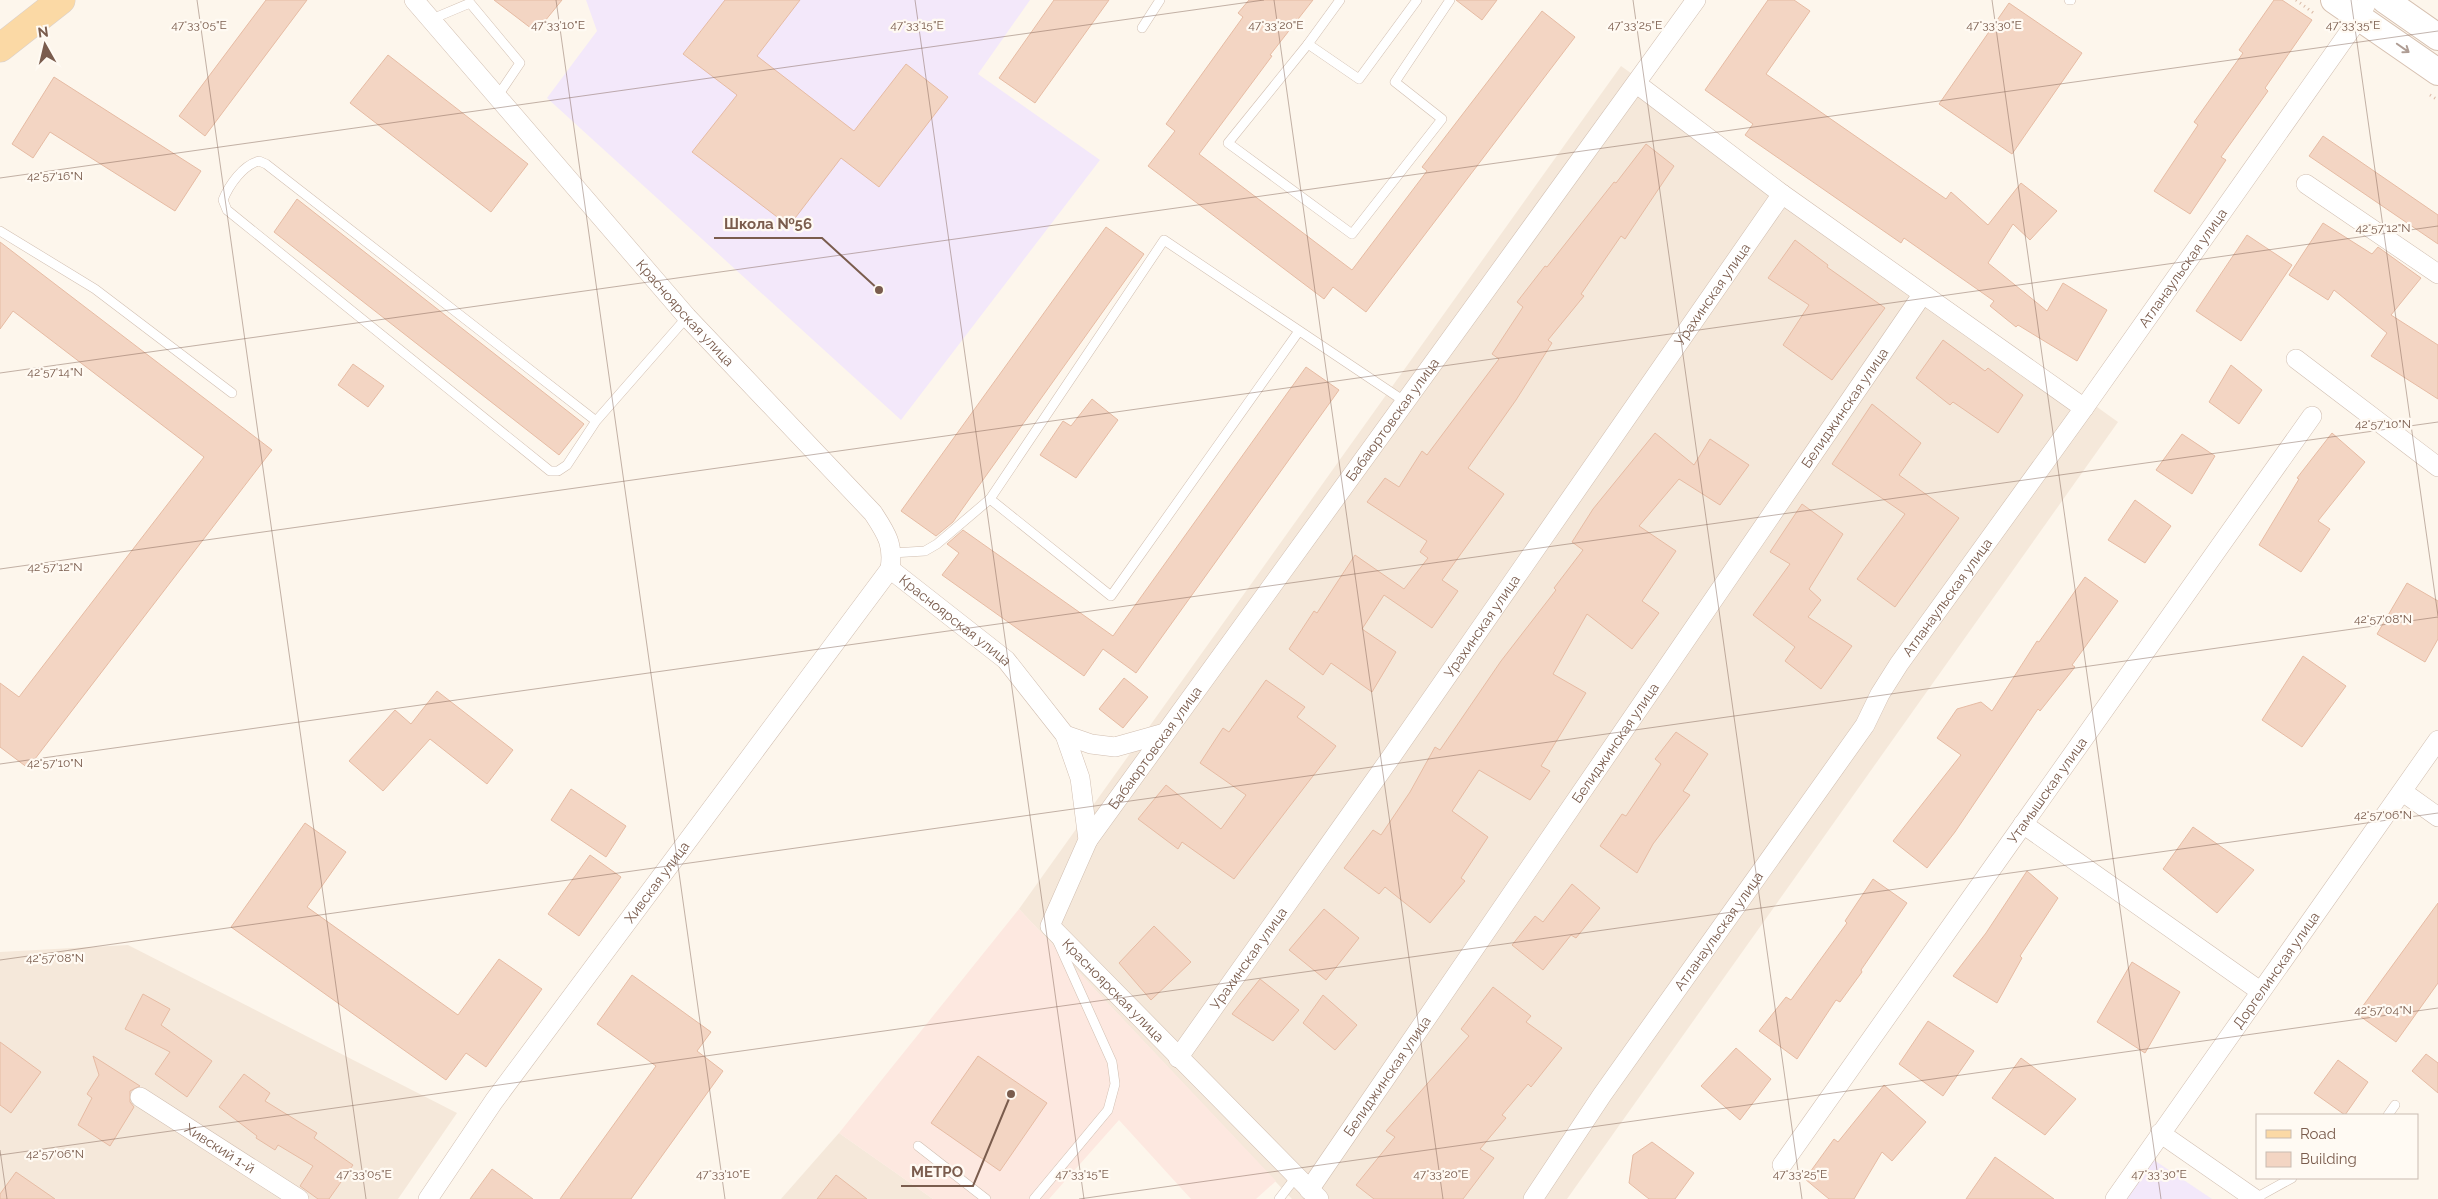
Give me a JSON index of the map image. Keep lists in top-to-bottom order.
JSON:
{
  "streets": {
    "street": [
      "Атланаульская улица",
      "Урахинская улица",
      "Красноярская улица",
      "Белиджинская улица",
      "Бабаюртовская улица",
      "Утамышская улица",
      "Хивская улица",
      "Доргелинская улица",
      "Хивский 1-й"
    ]
  },
  "crossings": [
    ["Урахинская улица", "Красноярская улица"],
    ["Красноярская улица", "Белиджинская улица"],
    ["Красноярская улица", "Бабаюртовская улица"],
    ["Красноярская улица", "Хивская улица"]
  ],
  "places": ["Школа №56", "МЕТРО"],
  "legend": ["Road", "Building"],
  "north": "top",
  "coordinates": [
    "47°33'05\"E",
    "47°33'10\"E",
    "47°33'15\"E",
    "47°33'20\"E",
    "47°33'25\"E",
    "47°33'30\"E",
    "47°33'35\"E",
    "42°57'16\"N",
    "42°57'12\"N",
    "42°57'14\"N",
    "42°57'10\"N",
    "42°57'08\"N",
    "42°57'06\"N",
    "42°57'04\"N"
  ]
}
